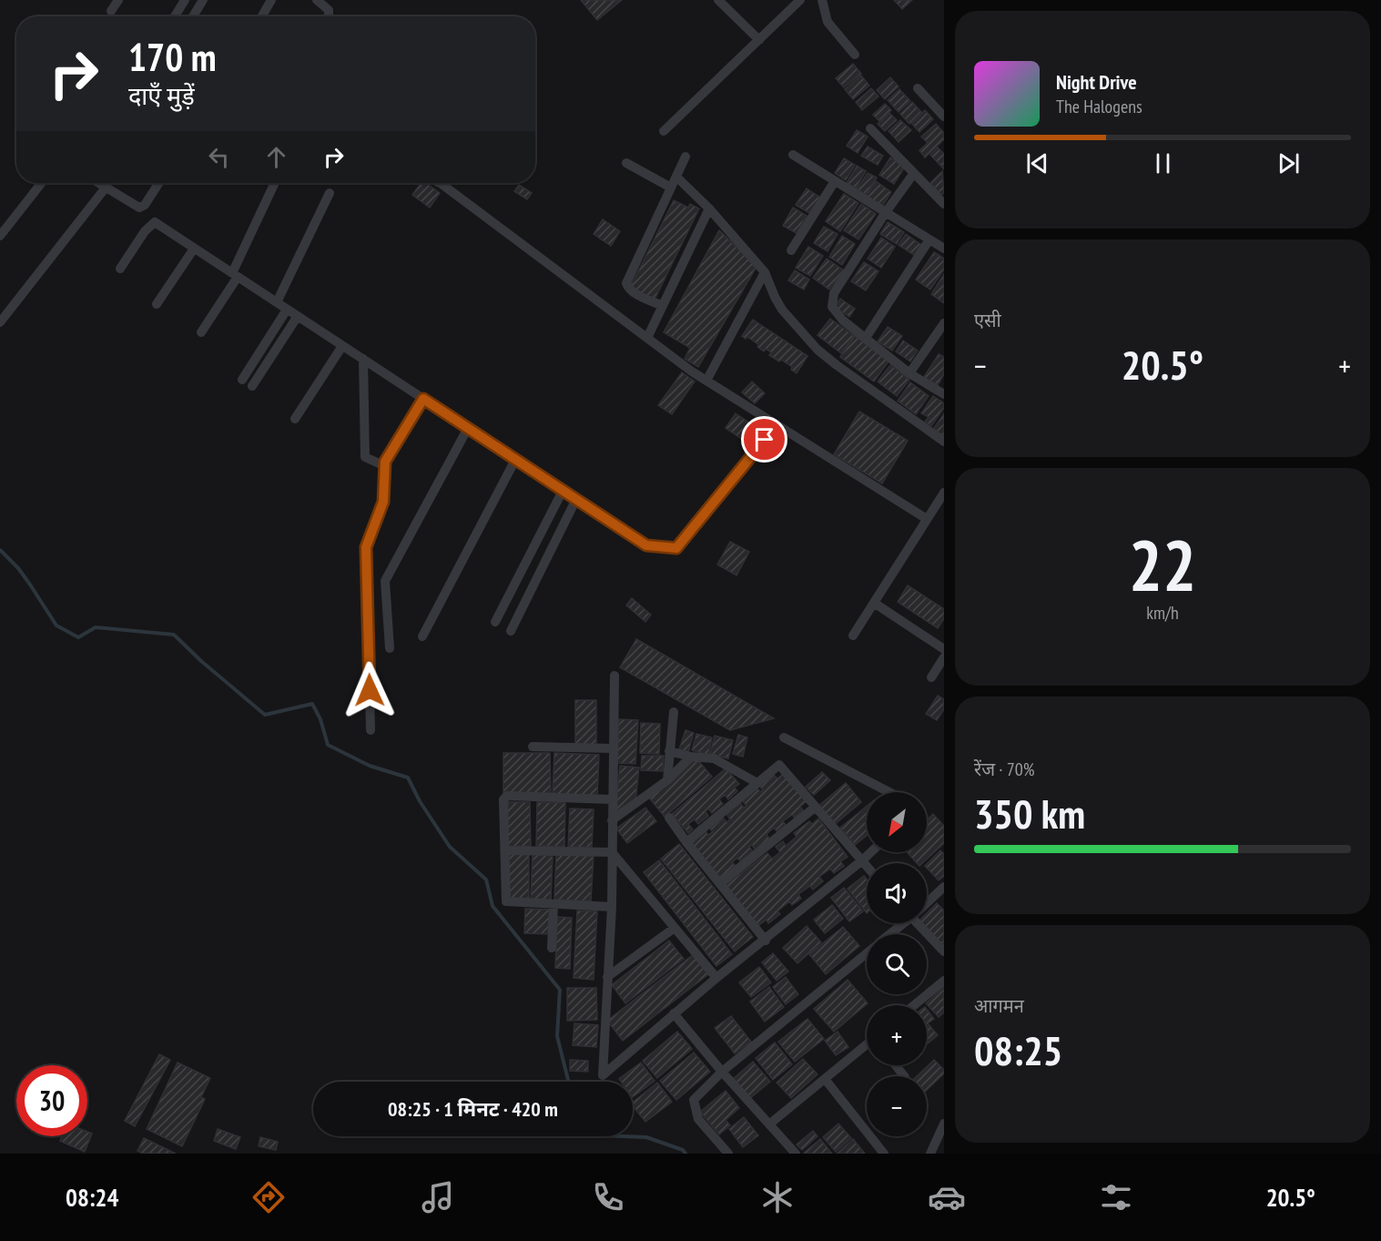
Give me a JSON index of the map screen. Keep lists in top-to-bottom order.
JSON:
{
  "north": "bottom left",
  "page": {
    "turn": ["170 m", "दाएँ मुड़ें"],
    "song": ["Night Drive", "The Halogens"],
    "tile": [
      "एसी",
      ["22", "km/h"],
      ["रेंज · 70%", "350 km"],
      ["आगमन", "08:25"]
    ],
    "heat": ["−", "20.5°", "+"],
    "map_buttons": ["+", "−"],
    "limit": "30",
    "trip": "08:25 · 1 मिनट · 420 m",
    "tabs": ["08:24", "20.5°"]
  }
}
